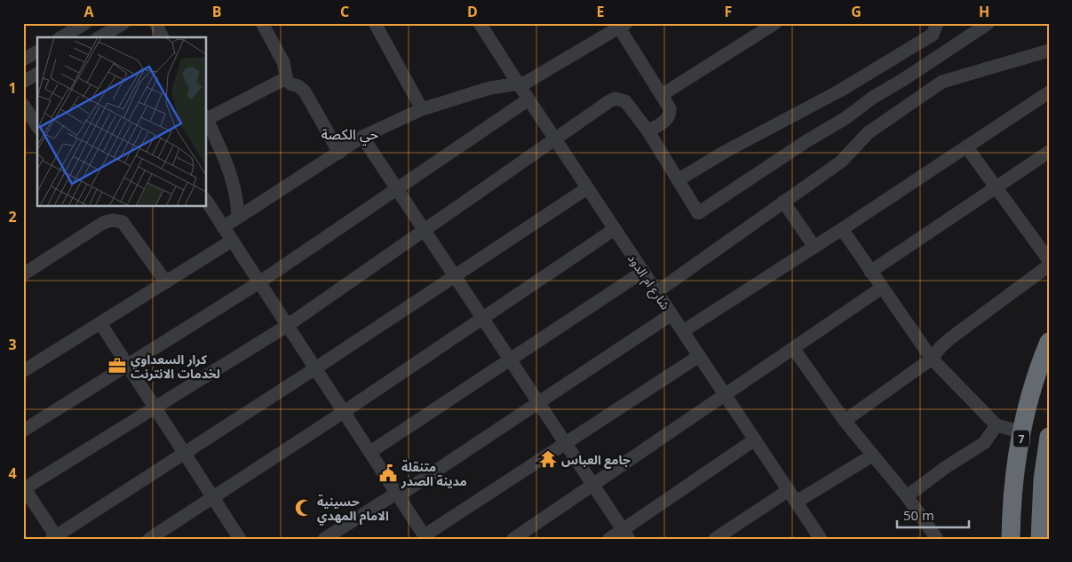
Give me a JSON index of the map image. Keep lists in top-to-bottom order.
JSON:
{
  "streets": {
    "highway": ["7"],
    "street": ["شارع ام الدود"]
  },
  "districts": ["حي الكصة"],
  "places": {
    "office": ["كرار السعداوي لخدمات الانترنت"],
    "temple": ["جامع العباس"],
    "public building": ["متنقلة مدينة الصدر"],
    "mosque": ["حسينية الامام المهدي"]
  },
  "scale_bar": "50 m",
  "grid": {
    "columns": [
      "A",
      "B",
      "C",
      "D",
      "E",
      "F",
      "G",
      "H"
    ],
    "rows": [
      "1",
      "2",
      "3",
      "4"
    ]
  }
}
